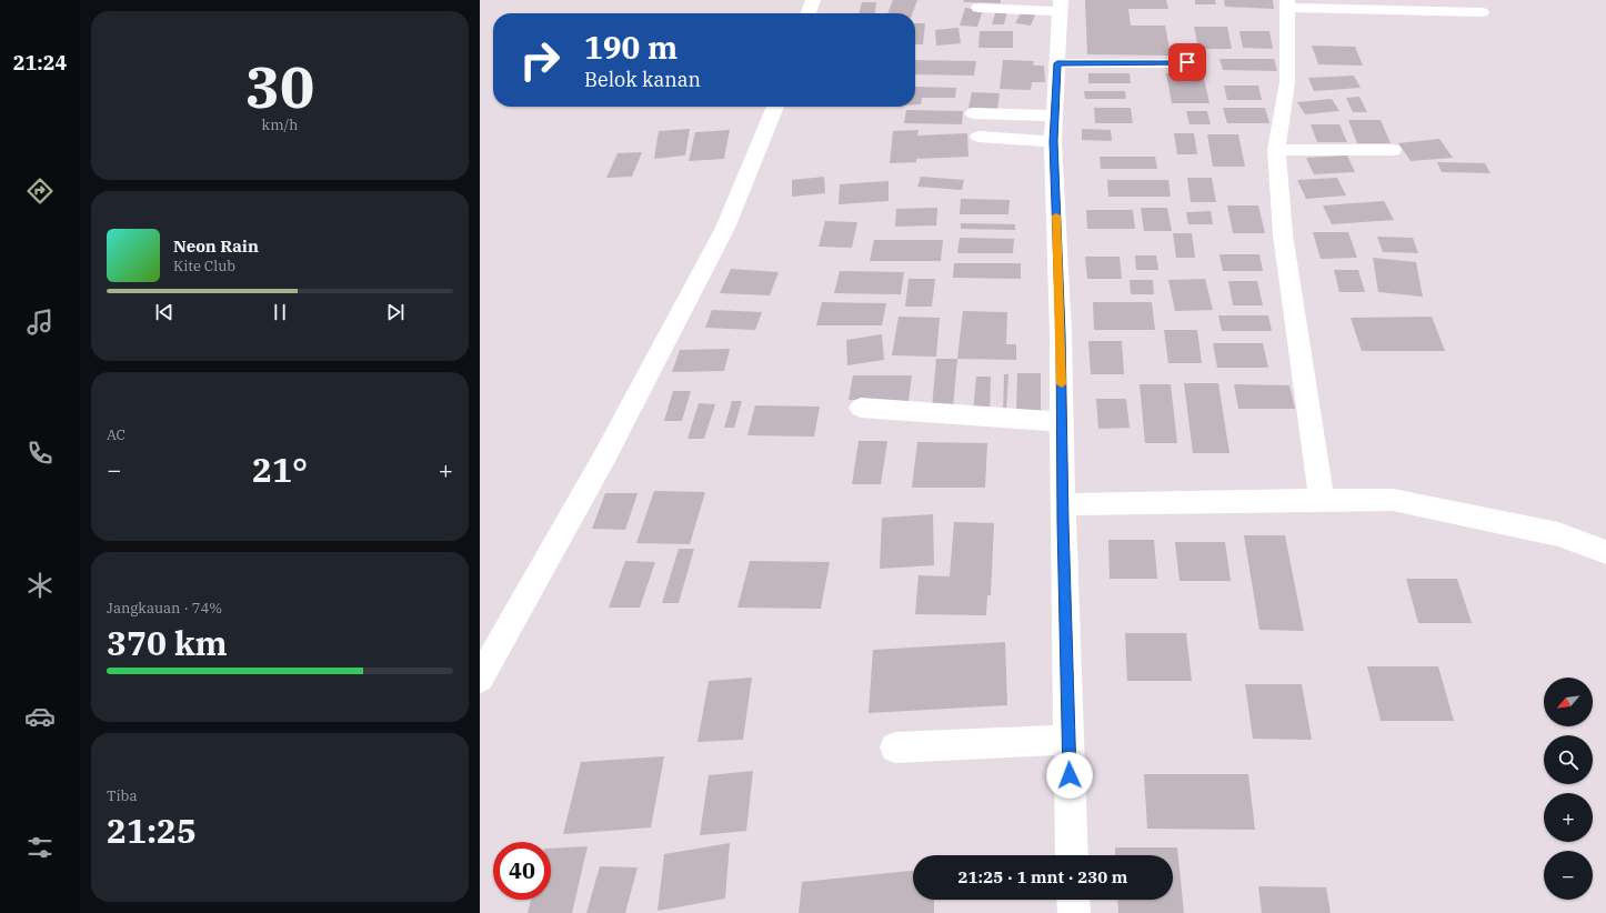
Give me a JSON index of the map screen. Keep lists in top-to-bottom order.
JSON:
{
  "north": "bottom left",
  "page": {
    "tabs": "21:24",
    "tile": [
      ["30", "km/h"],
      "AC",
      ["Jangkauan · 74%", "370 km"],
      ["Tiba", "21:25"]
    ],
    "turn": ["190 m", "Belok kanan"],
    "song": ["Neon Rain", "Kite Club"],
    "heat": ["−", "21°", "+"],
    "map_buttons": ["+", "−"],
    "limit": "40",
    "trip": "21:25 · 1 mnt · 230 m"
  }
}
